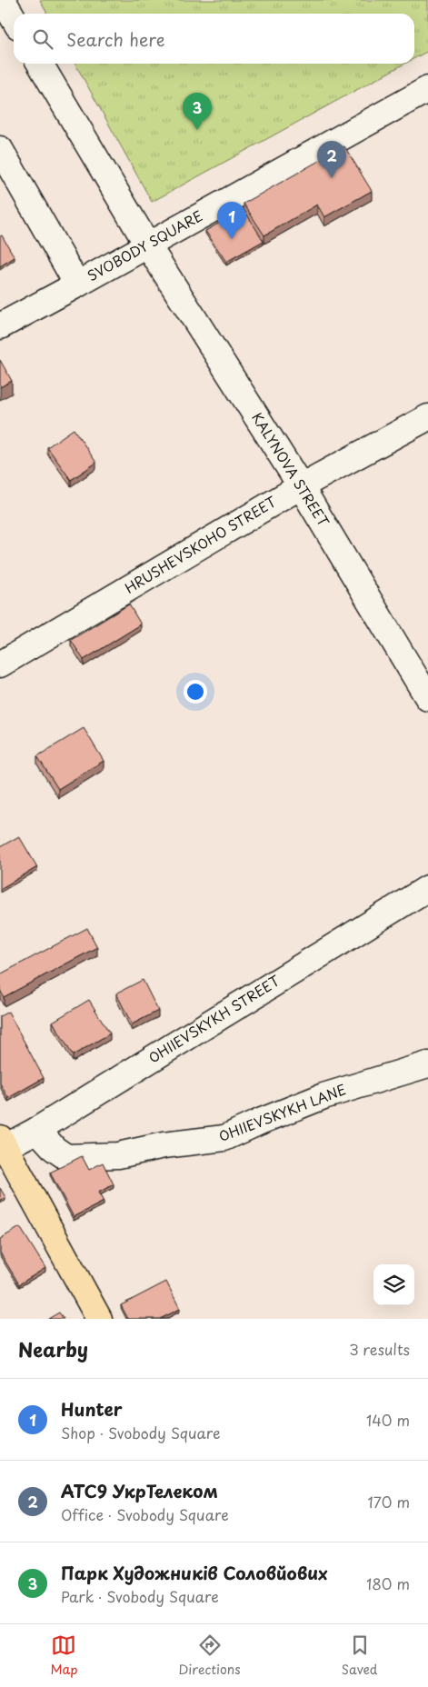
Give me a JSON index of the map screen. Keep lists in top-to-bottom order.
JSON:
{
  "streets": {
    "street": [
      "SVOBODY SQUARE",
      "KALYNOVA STREET",
      "HRUSHEVSKOHO STREET",
      "OHIIEVSKYKH STREET",
      "OHIIEVSKYKH LANE"
    ]
  },
  "crossings": [
    ["SVOBODY SQUARE", "KALYNOVA STREET"],
    ["KALYNOVA STREET", "HRUSHEVSKOHO STREET"],
    ["OHIIEVSKYKH STREET", "OHIIEVSKYKH LANE"]
  ],
  "page": {
    "search": "Search here",
    "pins": ["3", "2", "1"],
    "heading": ["Nearby", "3 results"],
    "list": [
      {
        "mark": "1",
        "name": "Hunter",
        "note": "Shop · Svobody Square",
        "value": "140 m"
      },
      {
        "mark": "2",
        "name": "АТС9 УкрТелеком",
        "note": "Office · Svobody Square",
        "value": "170 m"
      },
      {
        "mark": "3",
        "name": "Парк Художників Соловйових",
        "note": "Park · Svobody Square",
        "value": "180 m"
      }
    ],
    "nav": ["Map", "Directions", "Saved"]
  }
}
